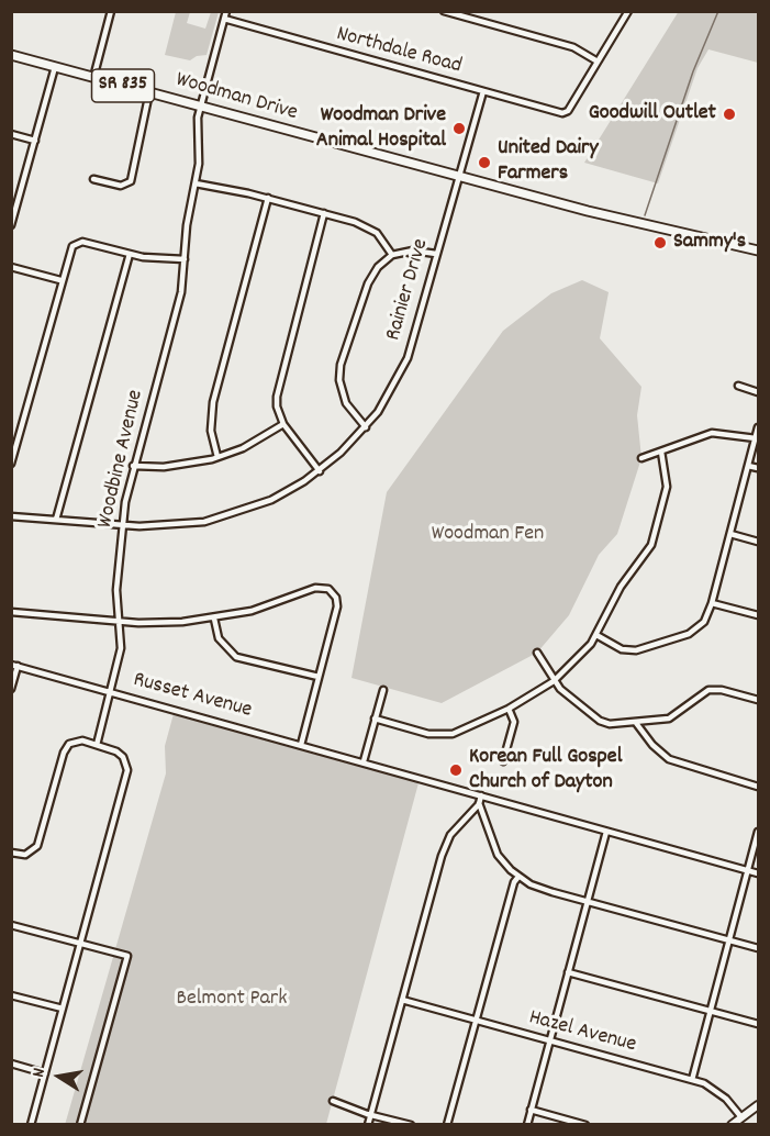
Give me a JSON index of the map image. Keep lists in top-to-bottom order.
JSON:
{
  "streets": {
    "main road": ["SR 835", "Woodman Drive"],
    "street": [
      "Northdale Road",
      "Rainier Drive",
      "Woodbine Avenue",
      "Russet Avenue",
      "Hazel Avenue"
    ]
  },
  "crossings": [
    ["Northdale Road", "Rainier Drive"],
    ["Northdale Road", "Woodbine Avenue"],
    ["Woodman Drive", "Rainier Drive"],
    ["Woodman Drive", "Woodbine Avenue"],
    ["Rainier Drive", "Woodbine Avenue"],
    ["Woodbine Avenue", "Russet Avenue"]
  ],
  "parks": ["Woodman Fen", "Belmont Park"],
  "places": [
    "Goodwill Outlet",
    "Woodman Drive Animal Hospital",
    "United Dairy Farmers",
    "Sammy's",
    "Korean Full Gospel Church of Dayton"
  ],
  "north": "left"
}
